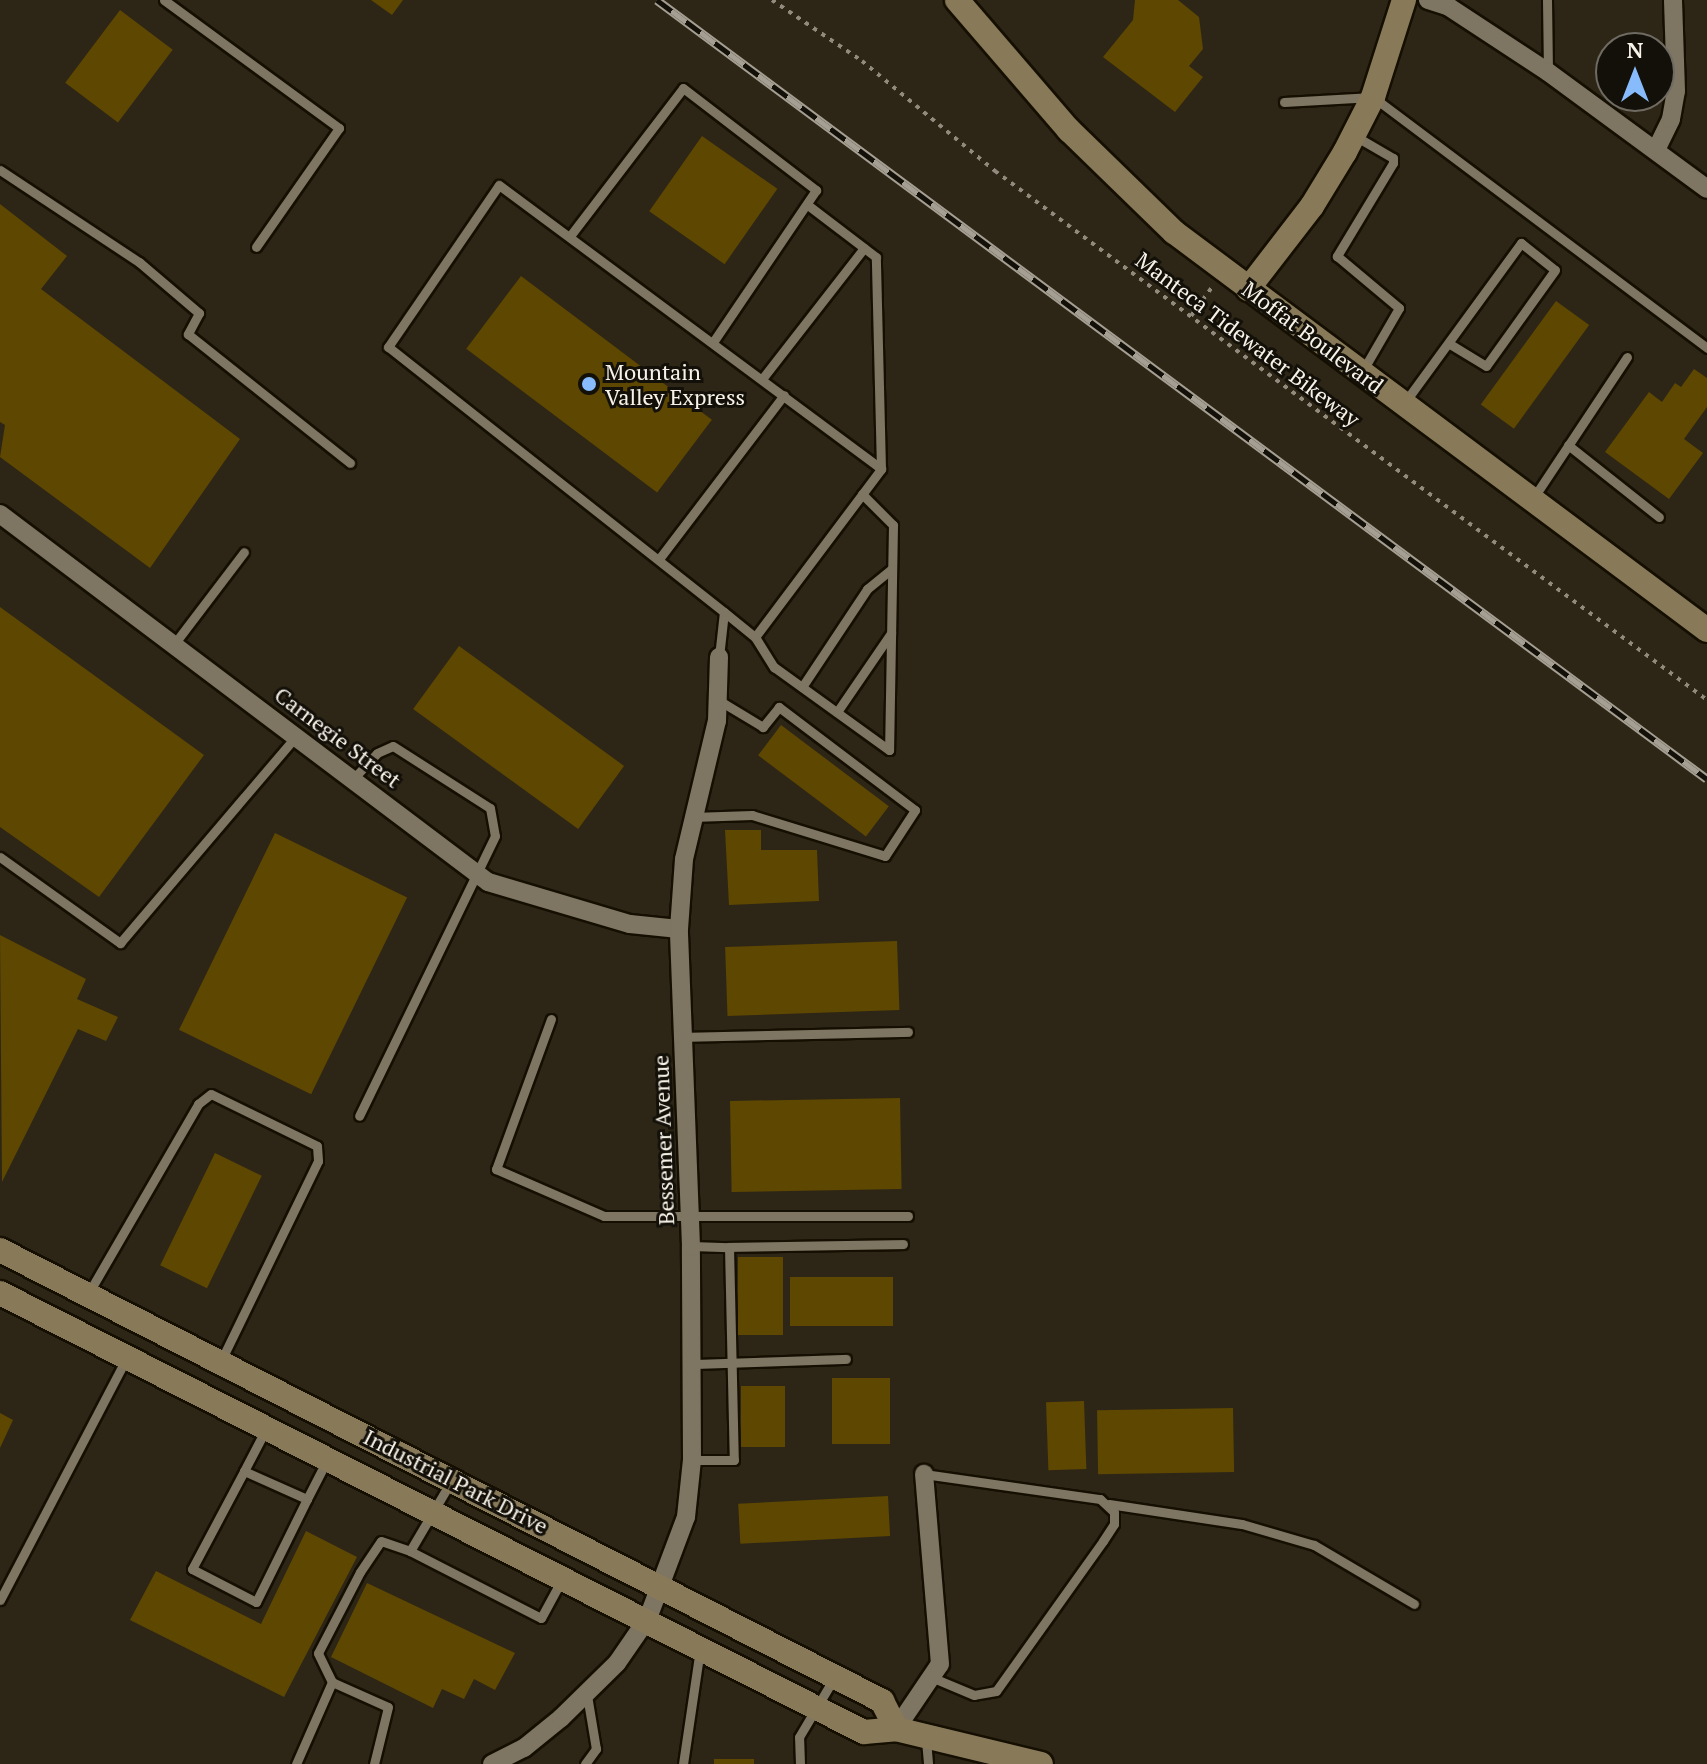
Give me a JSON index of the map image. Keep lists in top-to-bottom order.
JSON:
{
  "streets": {
    "street": [
      "Moffat Boulevard",
      "Carnegie Street",
      "Bessemer Avenue",
      "Industrial Park Drive"
    ],
    "path": ["Manteca Tidewater Bikeway"]
  },
  "crossings": [
    ["Carnegie Street", "Bessemer Avenue"],
    ["Bessemer Avenue", "Industrial Park Drive"]
  ],
  "places": ["Mountain Valley Express"],
  "north": "top"
}
